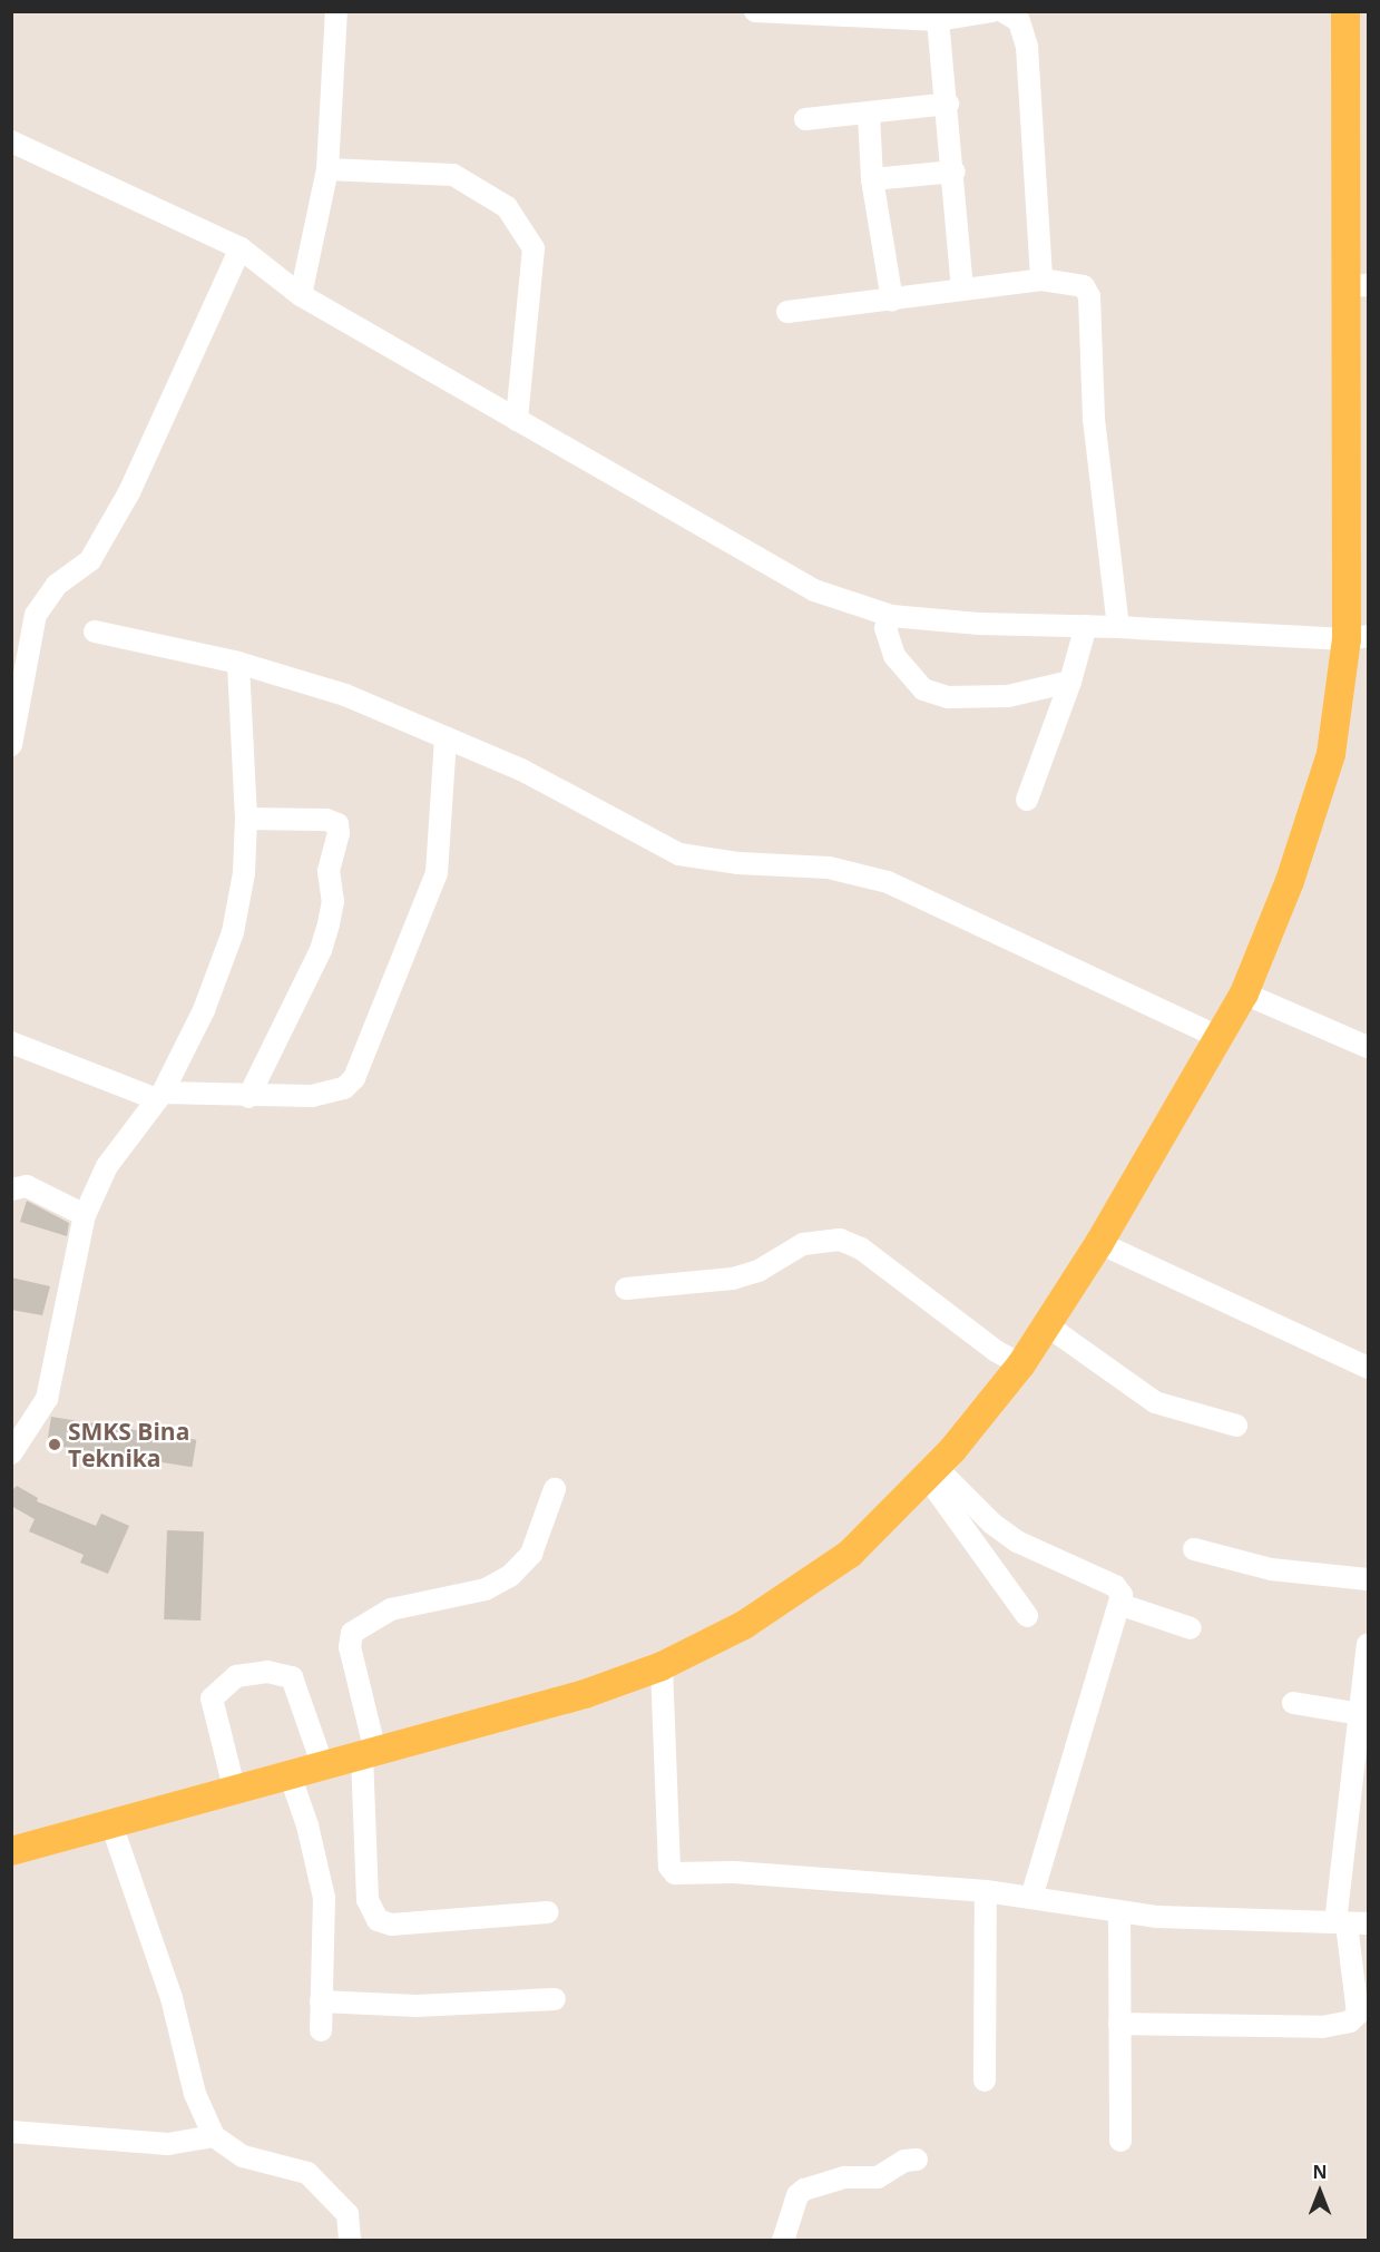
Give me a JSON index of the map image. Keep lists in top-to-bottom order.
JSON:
{
  "places": ["SMKS Bina Teknika"],
  "north": "top"
}
